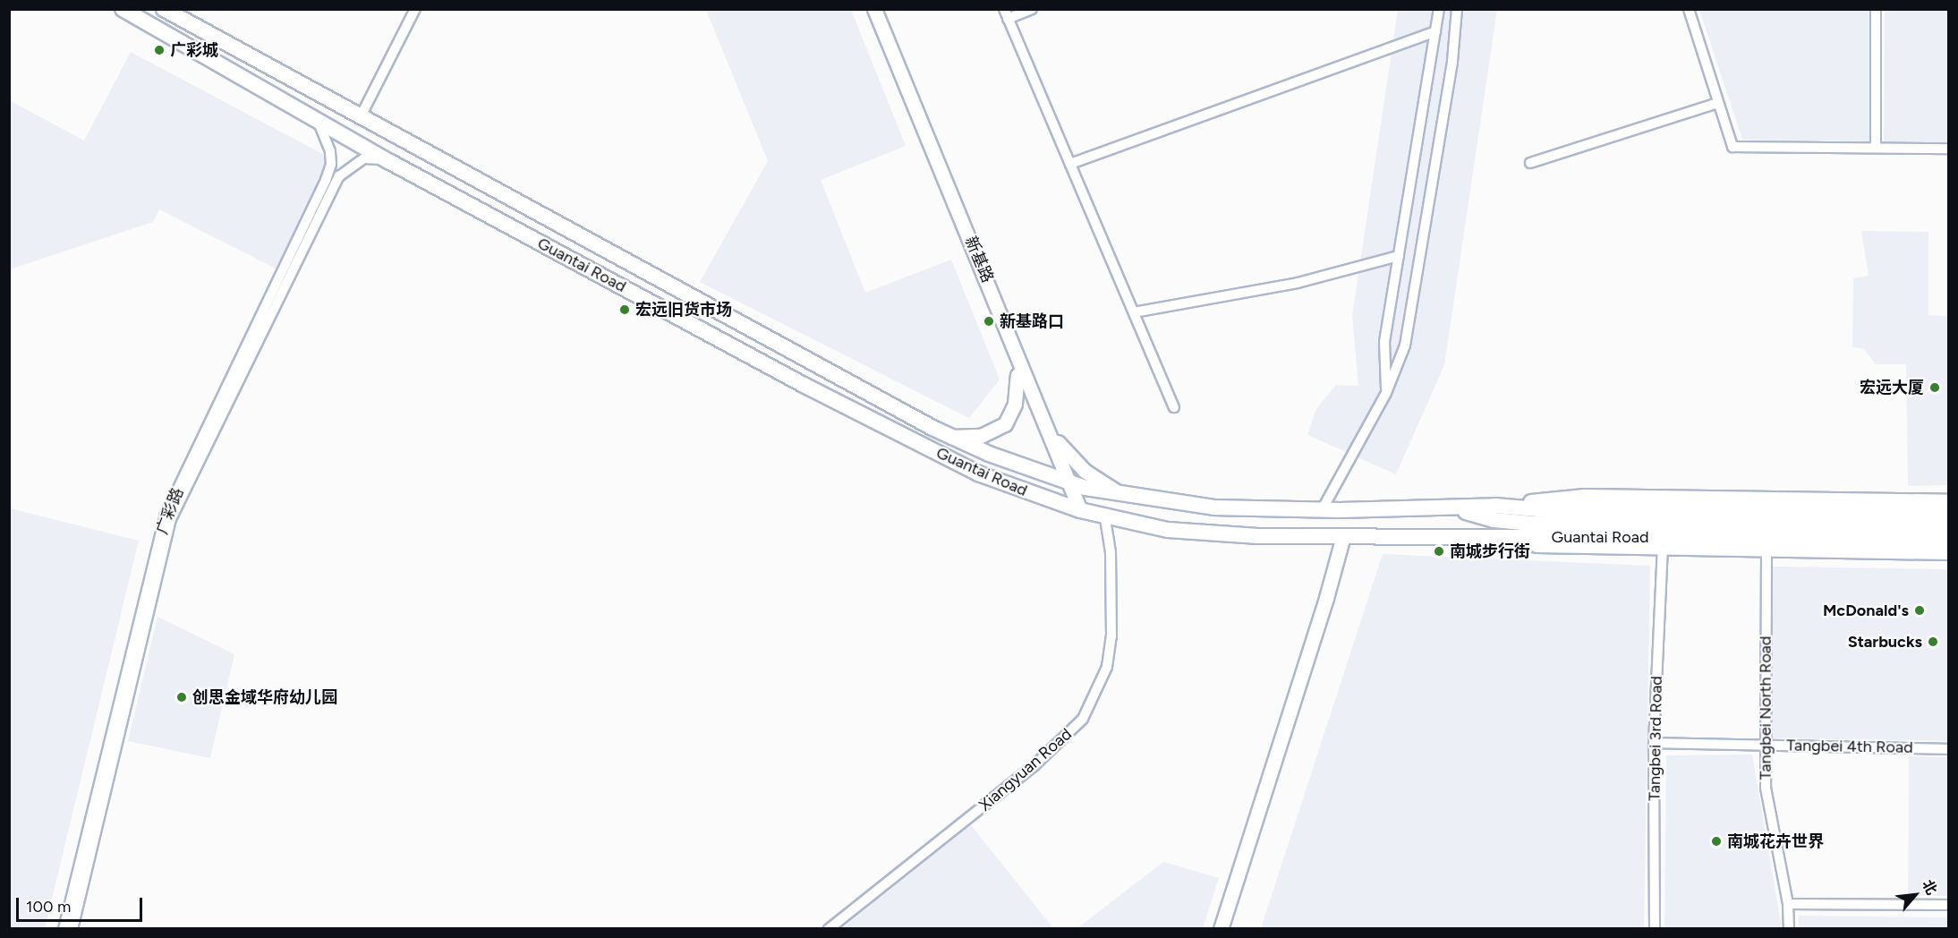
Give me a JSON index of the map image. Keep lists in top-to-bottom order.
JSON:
{
  "streets": {
    "main road": ["Guantai Road"],
    "street": [
      "新基路",
      "广彩路",
      "Tangbei North Road",
      "Tangbei 3rd Road",
      "Tangbei 4th Road",
      "Xiangyuan Road"
    ]
  },
  "crossings": [
    ["新基路", "Guantai Road"],
    ["Guantai Road", "广彩路"],
    ["Guantai Road", "Xiangyuan Road"],
    ["Tangbei North Road", "Tangbei 4th Road"],
    ["Tangbei 3rd Road", "Tangbei 4th Road"]
  ],
  "places": [
    "广彩城",
    "宏远旧货市场",
    "新基路口",
    "宏远大厦",
    "南城步行街",
    "McDonald's",
    "Starbucks",
    "创思金域华府幼儿园",
    "南城花卉世界"
  ],
  "scale_bar": "100 m",
  "north": "top right"
}
